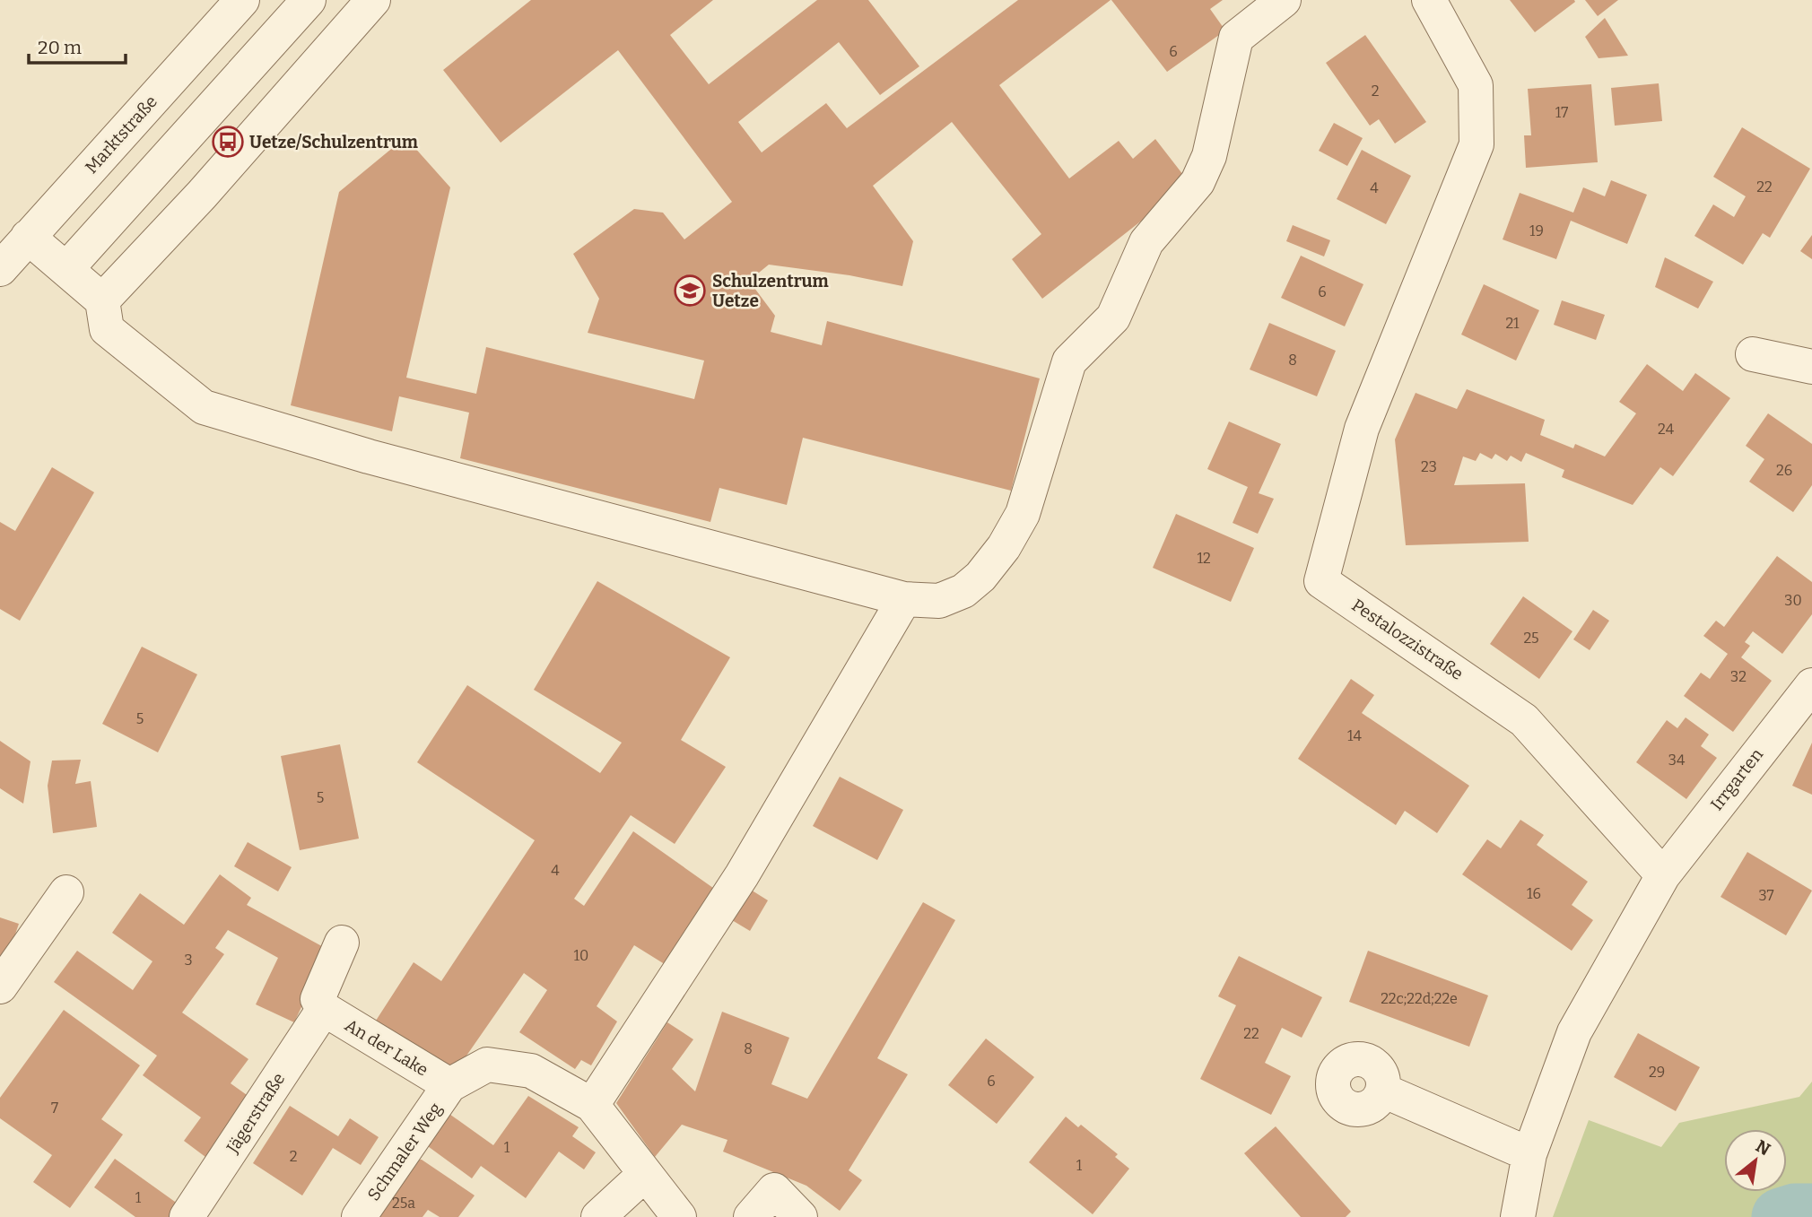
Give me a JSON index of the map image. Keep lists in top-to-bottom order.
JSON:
{
  "streets": {
    "street": [
      "Marktstraße",
      "Pestalozzistraße",
      "Irrgarten",
      "An der Lake",
      "Jägerstraße",
      "Schmaler Weg"
    ]
  },
  "crossings": [
    ["Pestalozzistraße", "Irrgarten"],
    ["An der Lake", "Jägerstraße"],
    ["An der Lake", "Schmaler Weg"]
  ],
  "places": {
    "bus stop": ["Uetze/Schulzentrum"],
    "school or university": ["Schulzentrum Uetze"]
  },
  "house_numbers": [
    "6",
    "2",
    "17",
    "22",
    "4",
    "19",
    "6",
    "21",
    "8",
    "24",
    "23",
    "26",
    "12",
    "30",
    "25",
    "32",
    "5",
    "14",
    "34",
    "5",
    "4",
    "16",
    "37",
    "10",
    "3",
    "22c;22d;22e",
    "22",
    "8",
    "29",
    "6",
    "7",
    "1",
    "2",
    "1",
    "1",
    "25a"
  ],
  "scale_bar": "20 m",
  "north": "top right"
}
